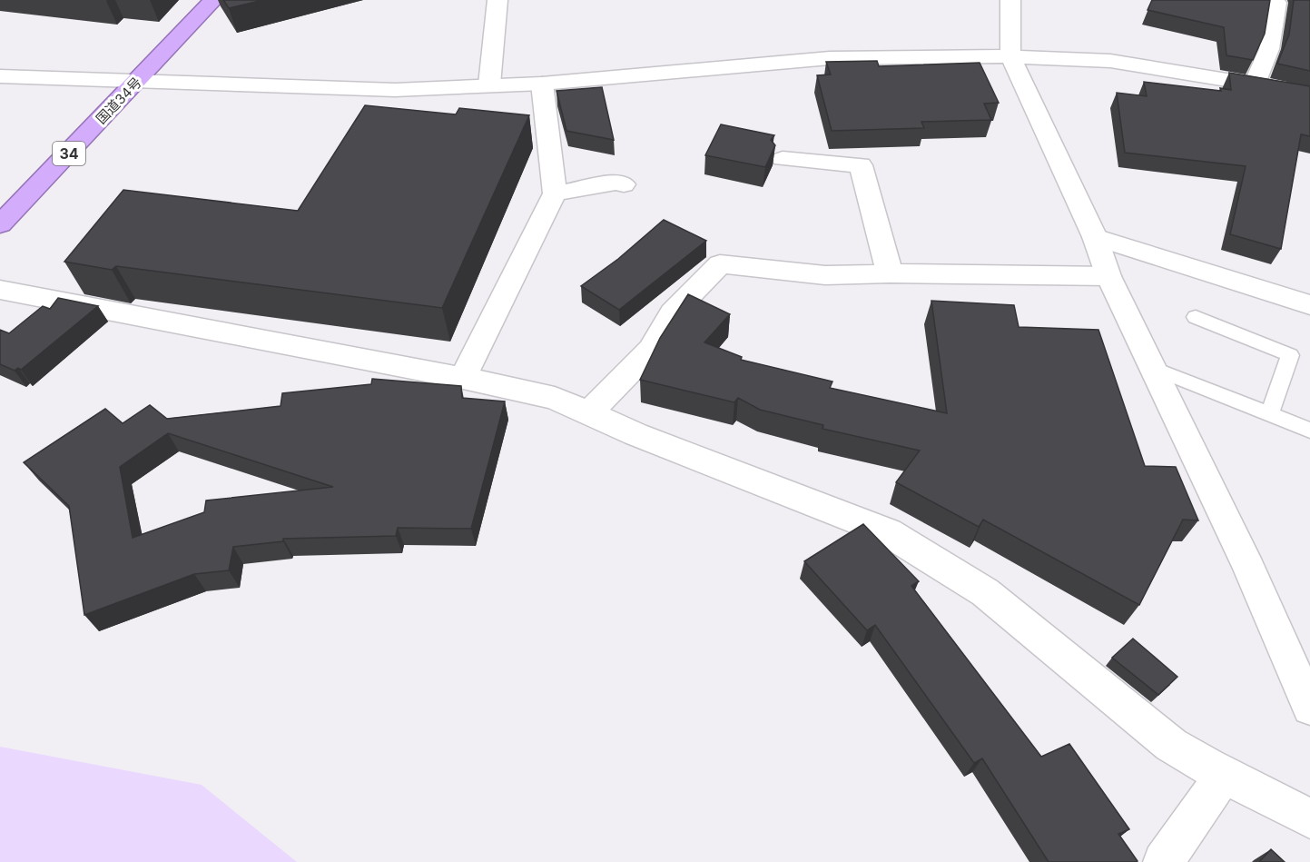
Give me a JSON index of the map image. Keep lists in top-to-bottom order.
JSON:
{
  "streets": {
    "highway": ["国道34号", "34"]
  }
}
